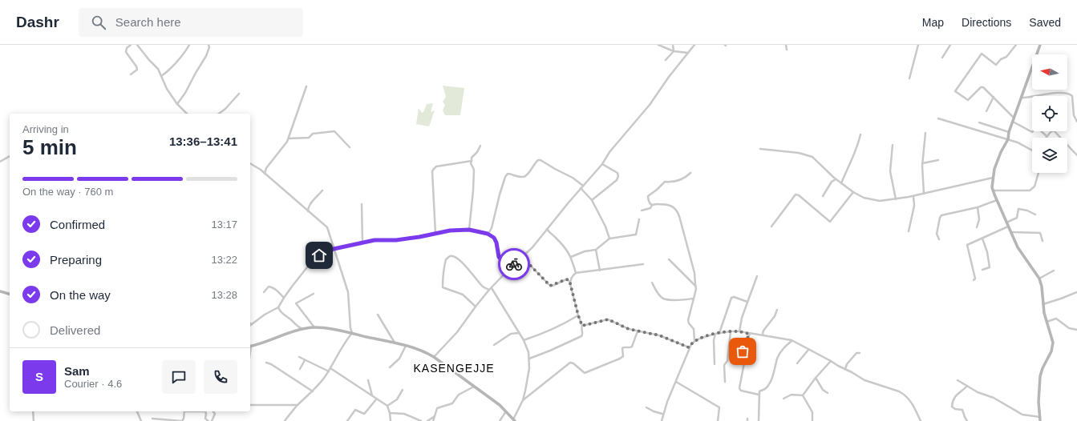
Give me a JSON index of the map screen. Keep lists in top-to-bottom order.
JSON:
{
  "districts": ["KASENGEJJE"],
  "north": "left",
  "page": {
    "header": "Dashr",
    "search": "Search here",
    "nav": ["Map", "Directions", "Saved"],
    "heading": ["5 min", "Arriving in", "13:36–13:41"],
    "panel": ["Sam", "Courier · 4.6"],
    "bar": "On the way · 760 m",
    "list": [
      ["Confirmed", "13:17"],
      ["Preparing", "13:22"],
      ["On the way", "13:28"],
      "Delivered"
    ],
    "round": "S"
  }
}
